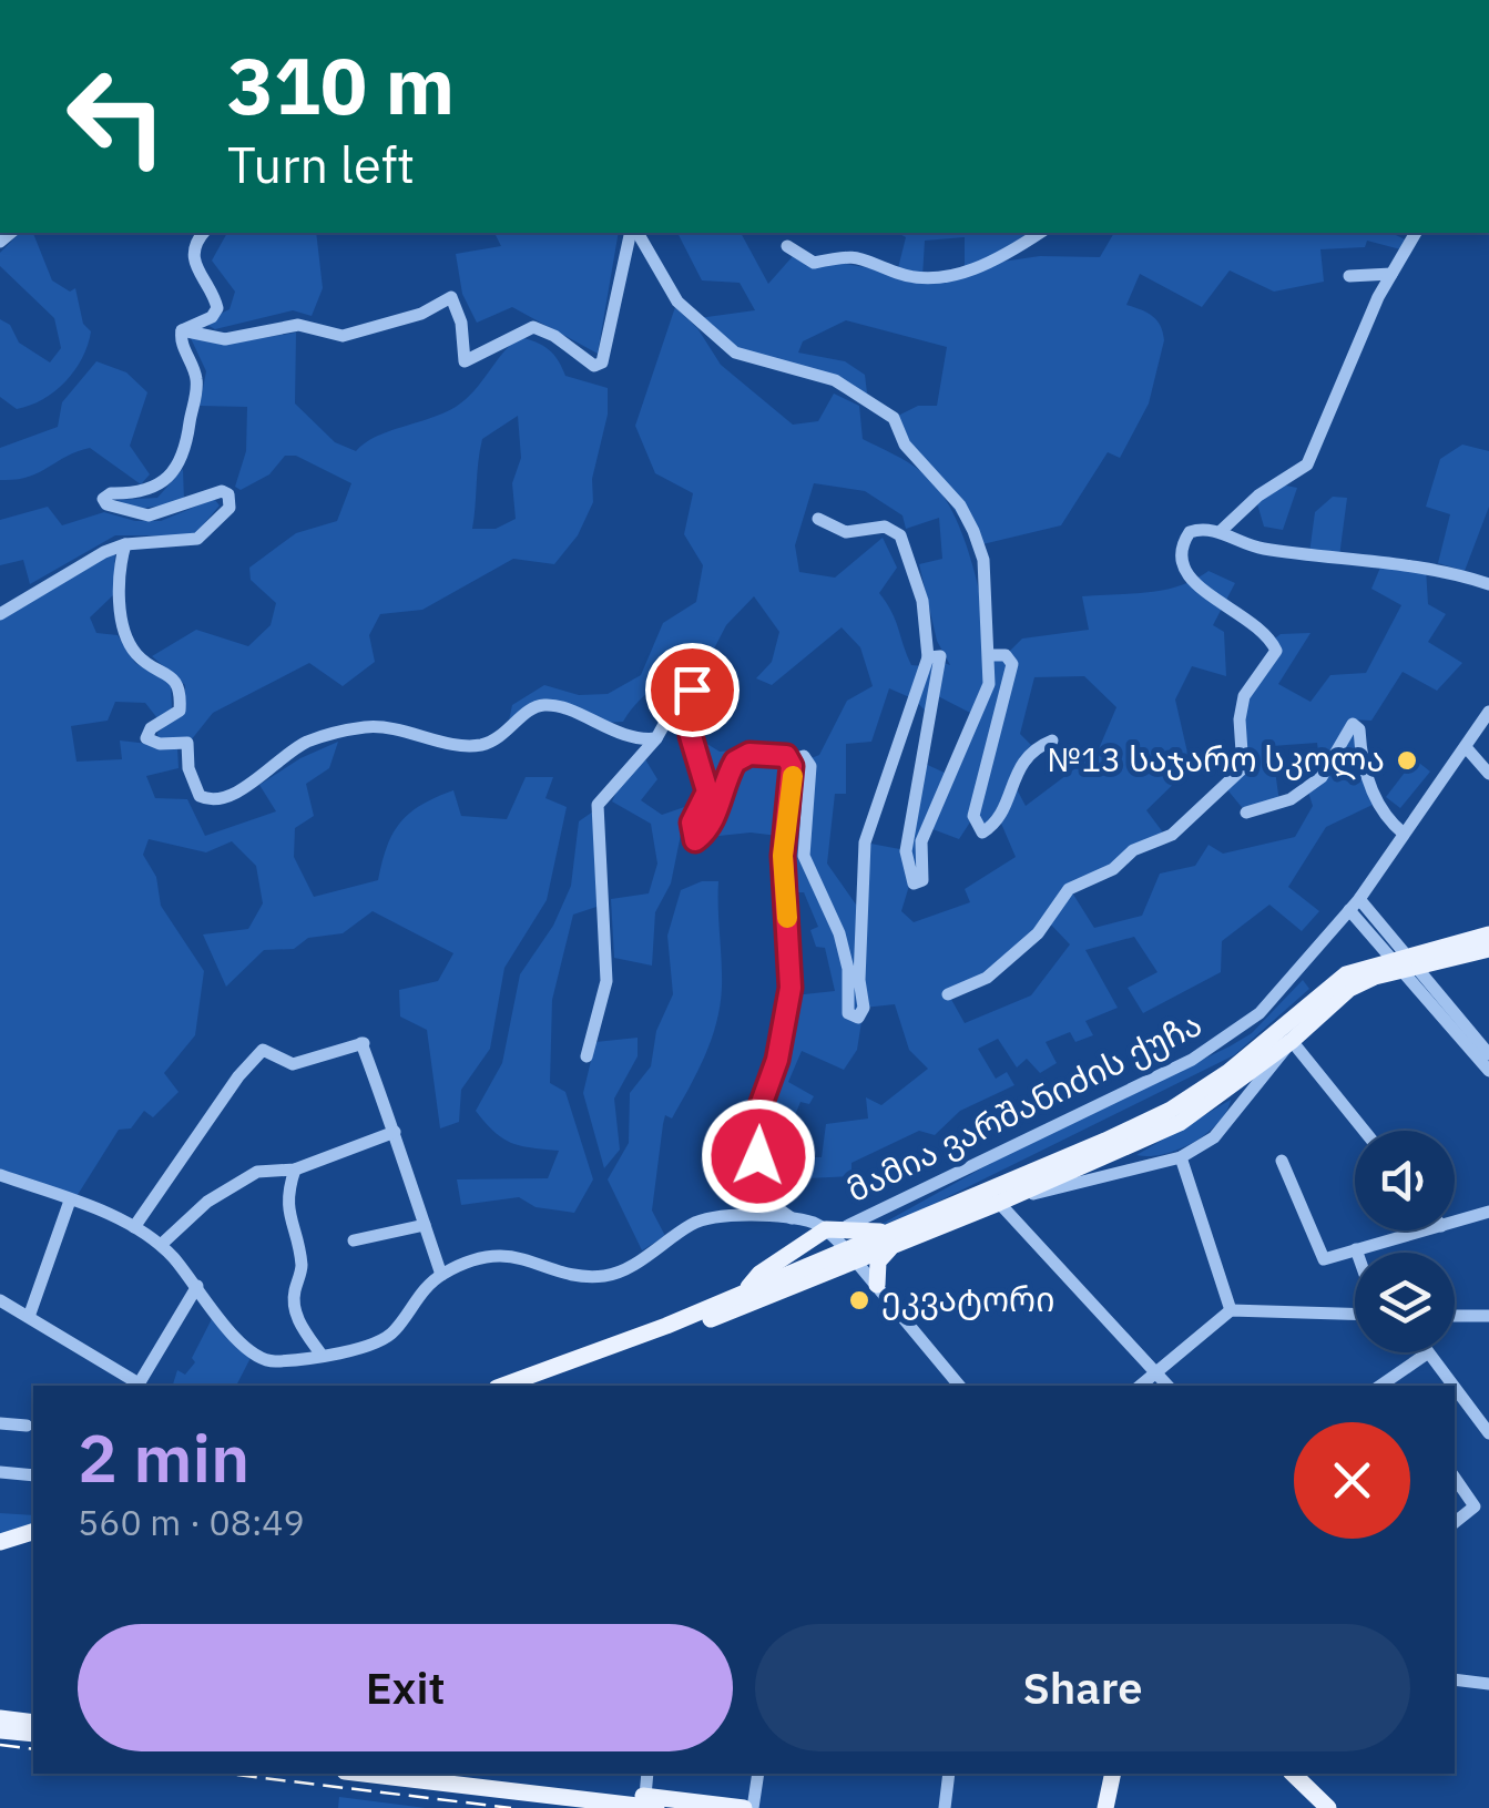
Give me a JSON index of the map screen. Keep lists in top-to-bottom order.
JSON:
{
  "streets": {
    "street": ["მამია ვარშანიძის ქუჩა"]
  },
  "places": ["№13 საჯარო სკოლა", "ეკვატორი"],
  "page": {
    "turn": ["310 m", "Turn left"],
    "heading": ["2 min", "560 m · 08:49"],
    "buttons": ["Exit", "Share"]
  }
}
